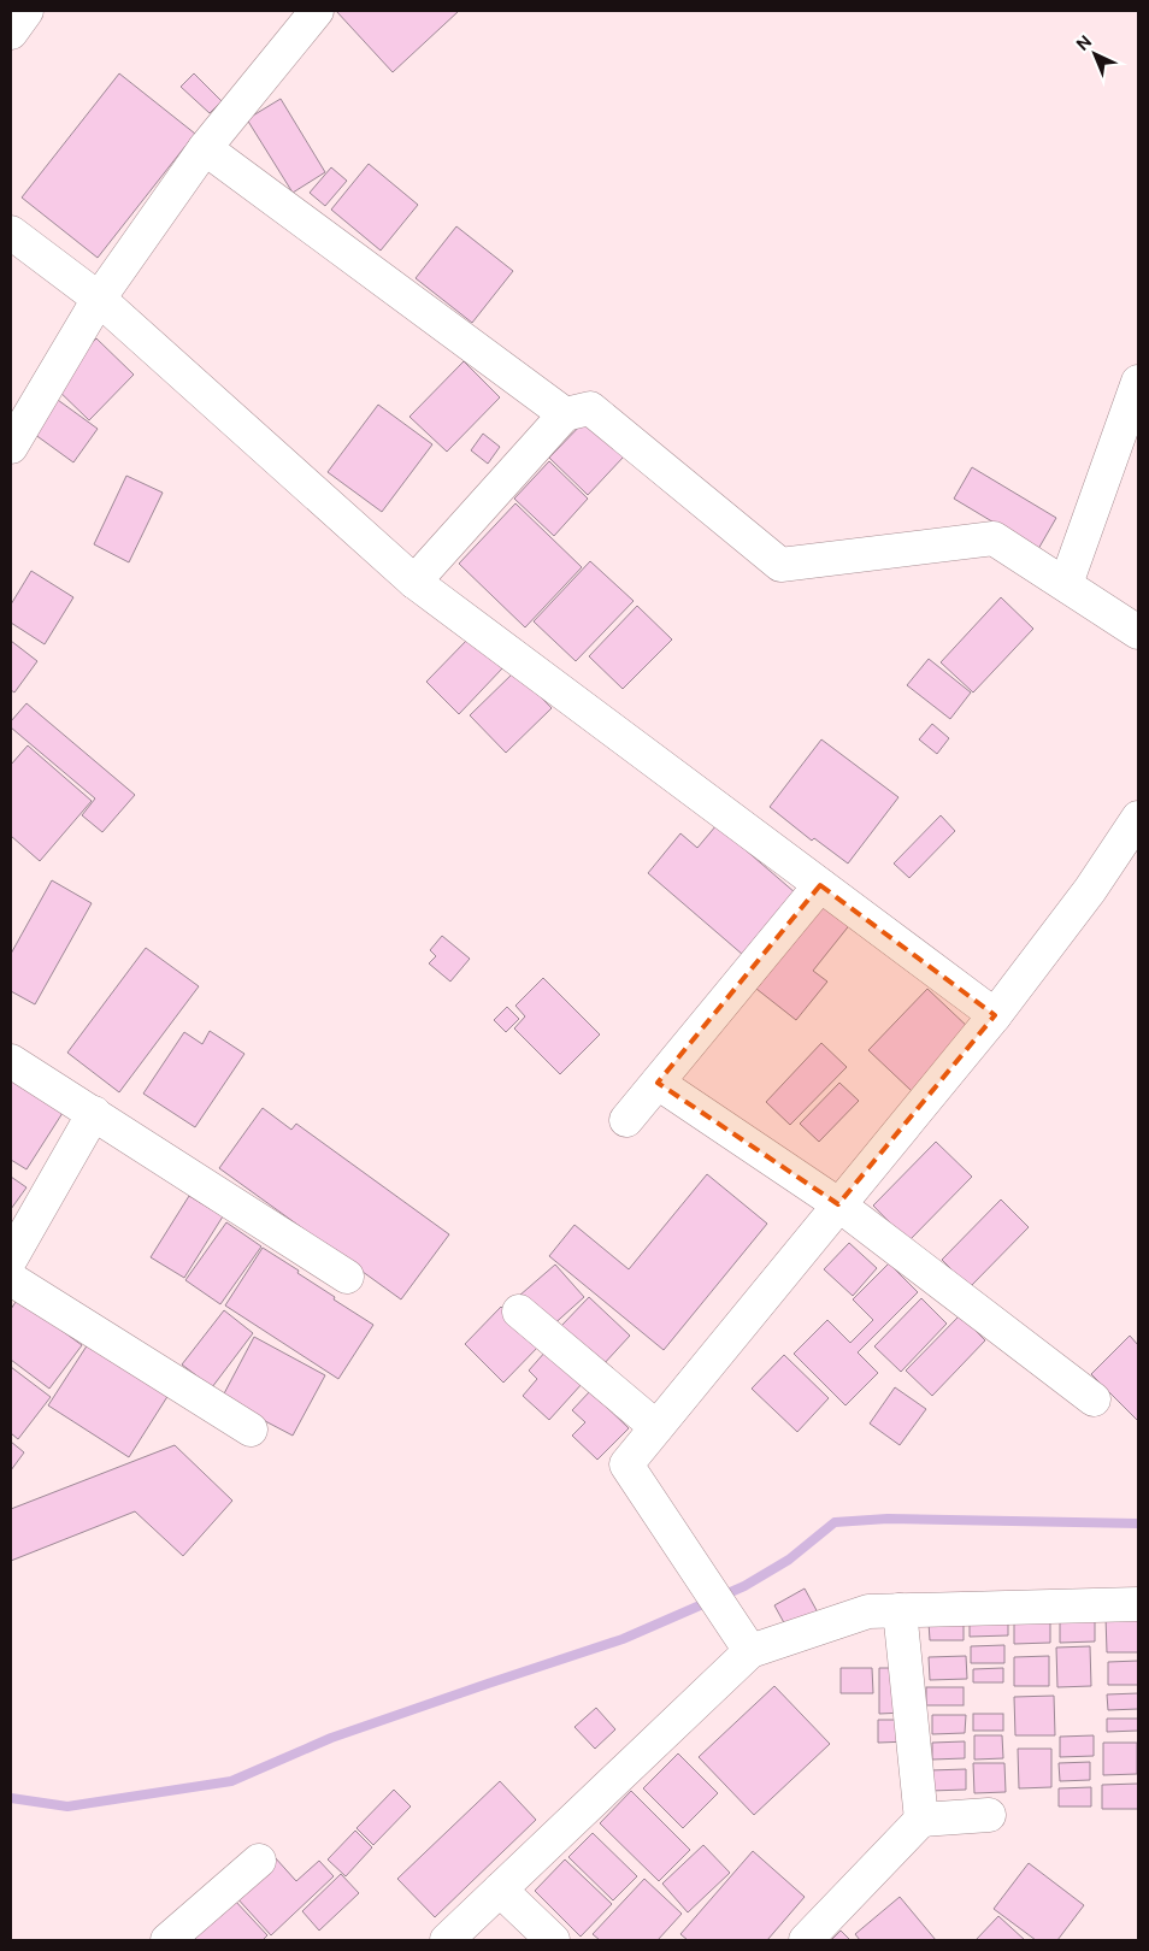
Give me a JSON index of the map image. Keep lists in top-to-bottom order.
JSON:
{
  "north": "top left"
}
